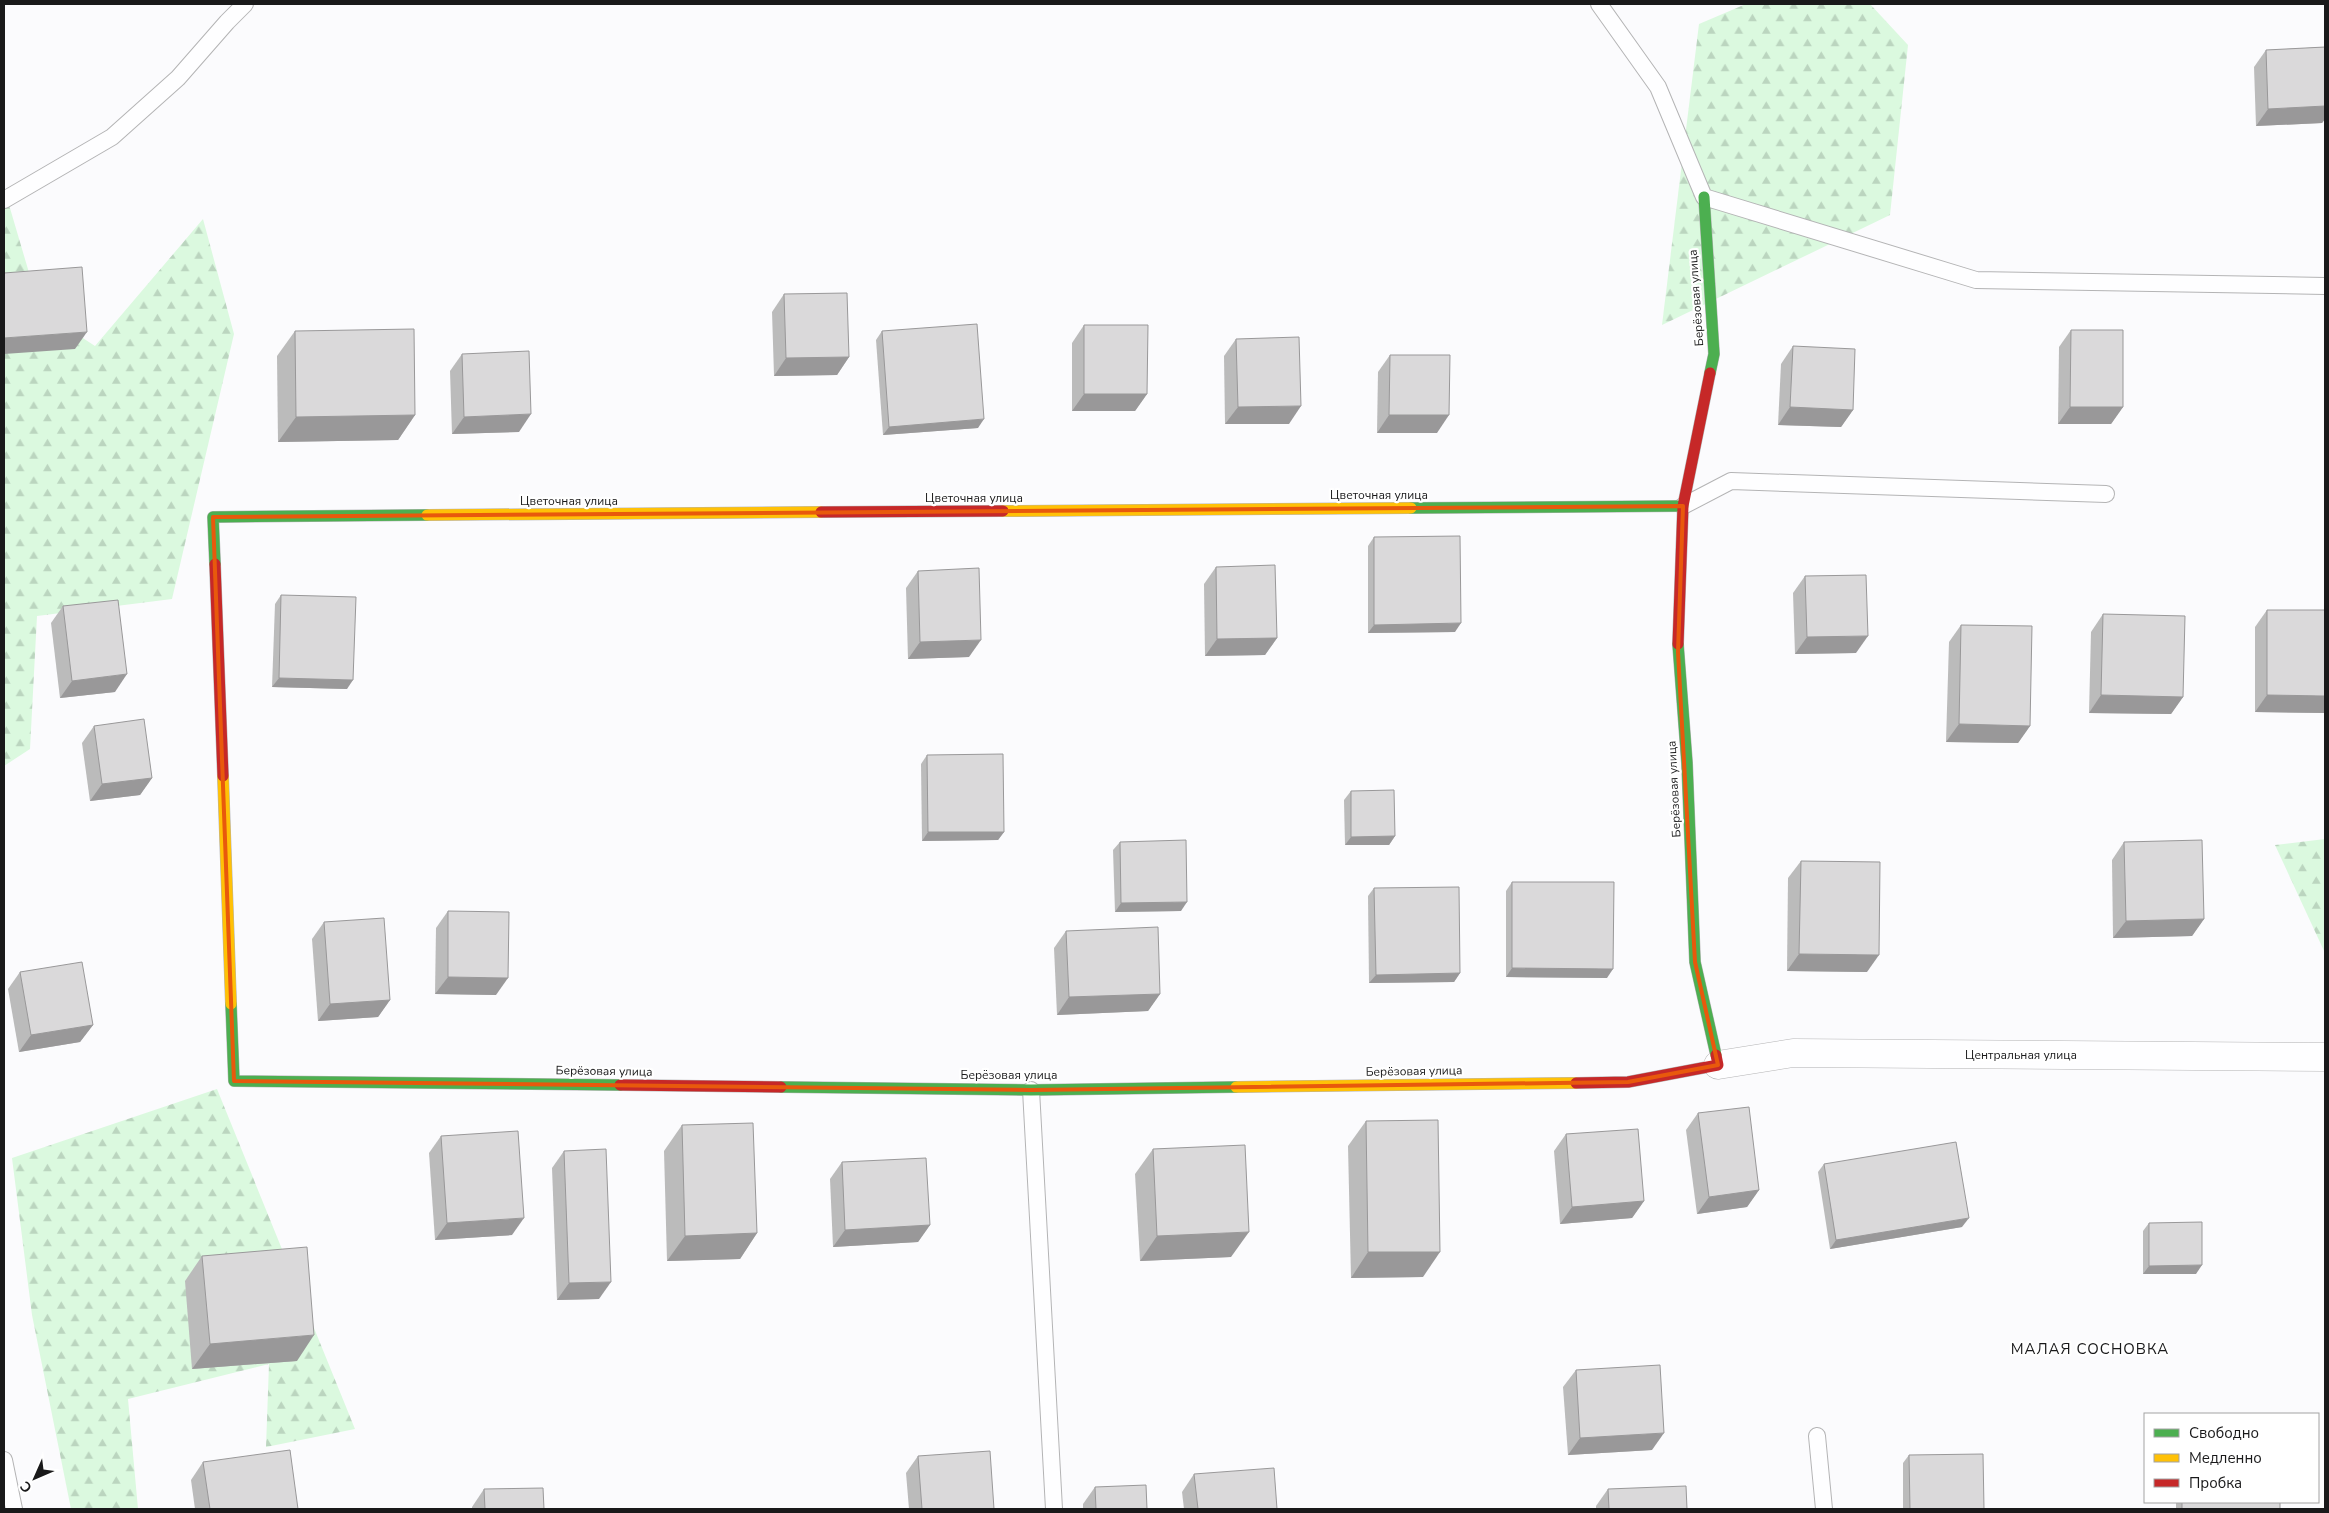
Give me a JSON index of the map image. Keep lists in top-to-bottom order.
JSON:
{
  "streets": {
    "street": ["Берёзовая улица", "Цветочная улица", "Центральная улица"]
  },
  "crossings": [
    ["Берёзовая улица", "Цветочная улица"],
    ["Берёзовая улица", "Центральная улица"]
  ],
  "districts": ["МАЛАЯ СОСНОВКА"],
  "legend": ["Свободно", "Медленно", "Пробка"],
  "north": "bottom left"
}
